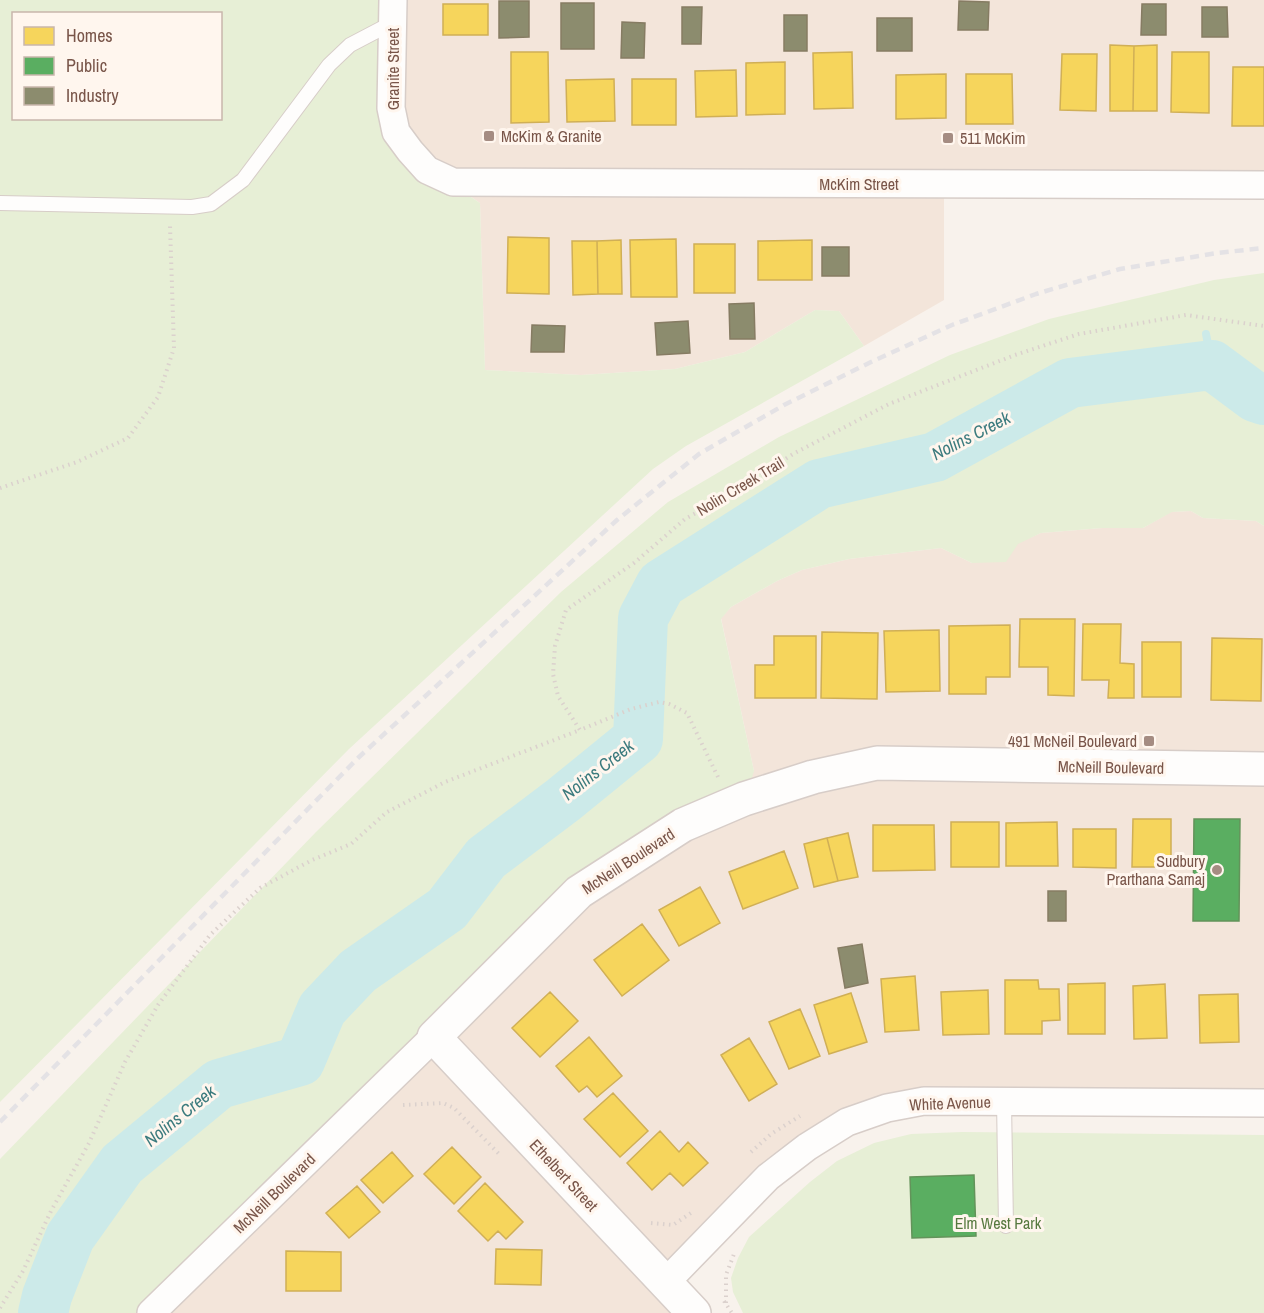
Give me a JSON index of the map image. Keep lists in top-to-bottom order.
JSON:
{
  "streets": {
    "street": [
      "Granite Street",
      "McKim Street",
      "McNeill Boulevard",
      "White Avenue",
      "Ethelbert Street"
    ],
    "path": ["Nolin Creek Trail"]
  },
  "crossings": [
    ["Granite Street", "McKim Street"],
    ["McNeill Boulevard", "Ethelbert Street"],
    ["White Avenue", "Ethelbert Street"]
  ],
  "water": ["Nolins Creek"],
  "parks": ["Elm West Park"],
  "places": {
    "transit": ["McKim & Granite", "511 McKim", "491 McNeil Boulevard"],
    "other": ["Sudbury Prarthana Samaj"]
  },
  "legend": ["Homes", "Public", "Industry"]
}
